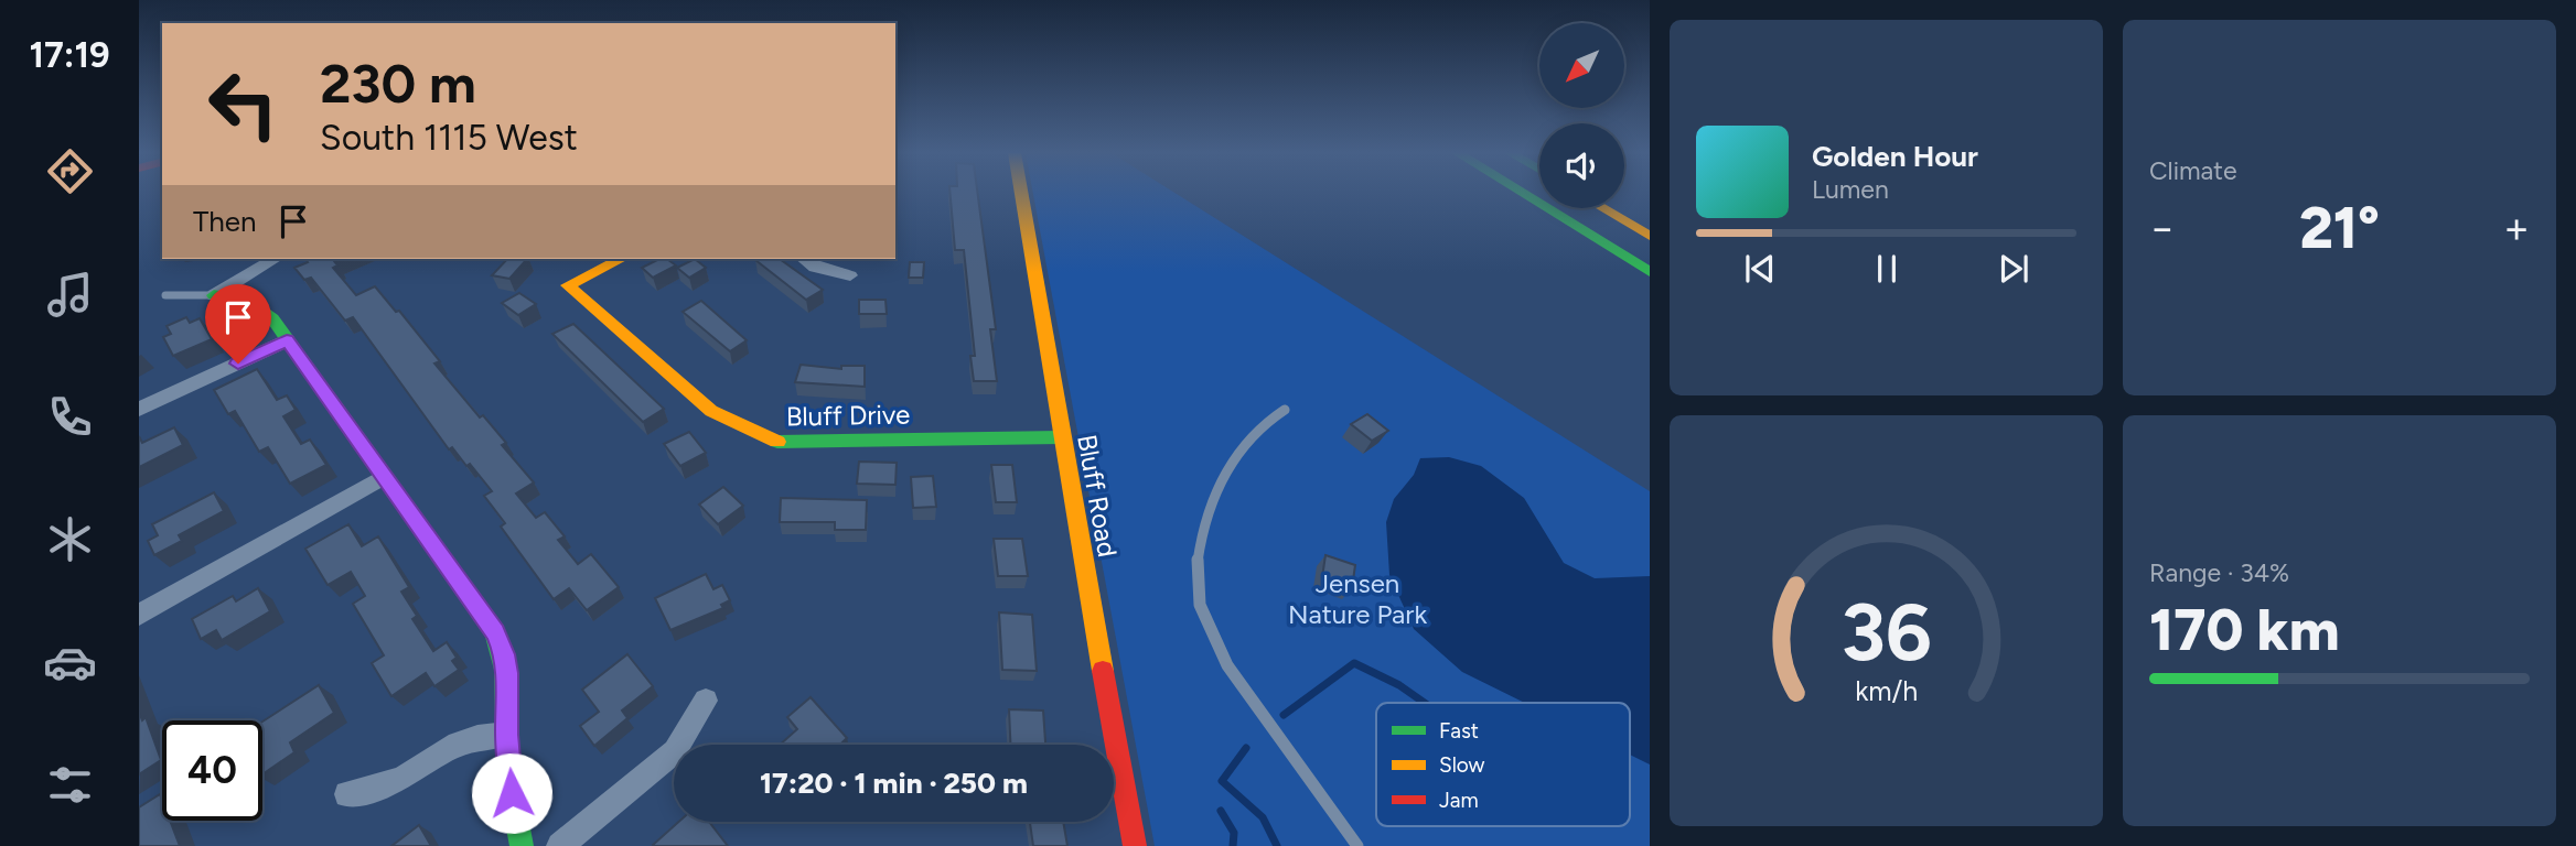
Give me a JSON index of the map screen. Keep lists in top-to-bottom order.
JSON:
{
  "streets": {
    "main road": ["Bluff Drive", "Bluff Road"]
  },
  "crossings": [
    ["Bluff Drive", "Bluff Road"]
  ],
  "parks": ["Jensen Nature Park"],
  "legend": ["Fast", "Slow", "Jam"],
  "north": "bottom left",
  "page": {
    "tabs": "17:19",
    "tile": [
      "Climate",
      ["Range · 34%", "170 km"]
    ],
    "turn": ["230 m", "South 1115 West"],
    "song": ["Golden Hour", "Lumen"],
    "then": "Then",
    "heat": ["−", "21°", "+"],
    "limit": "40",
    "trip": "17:20 · 1 min · 250 m",
    "gauge": ["36", "km/h"]
  }
}
